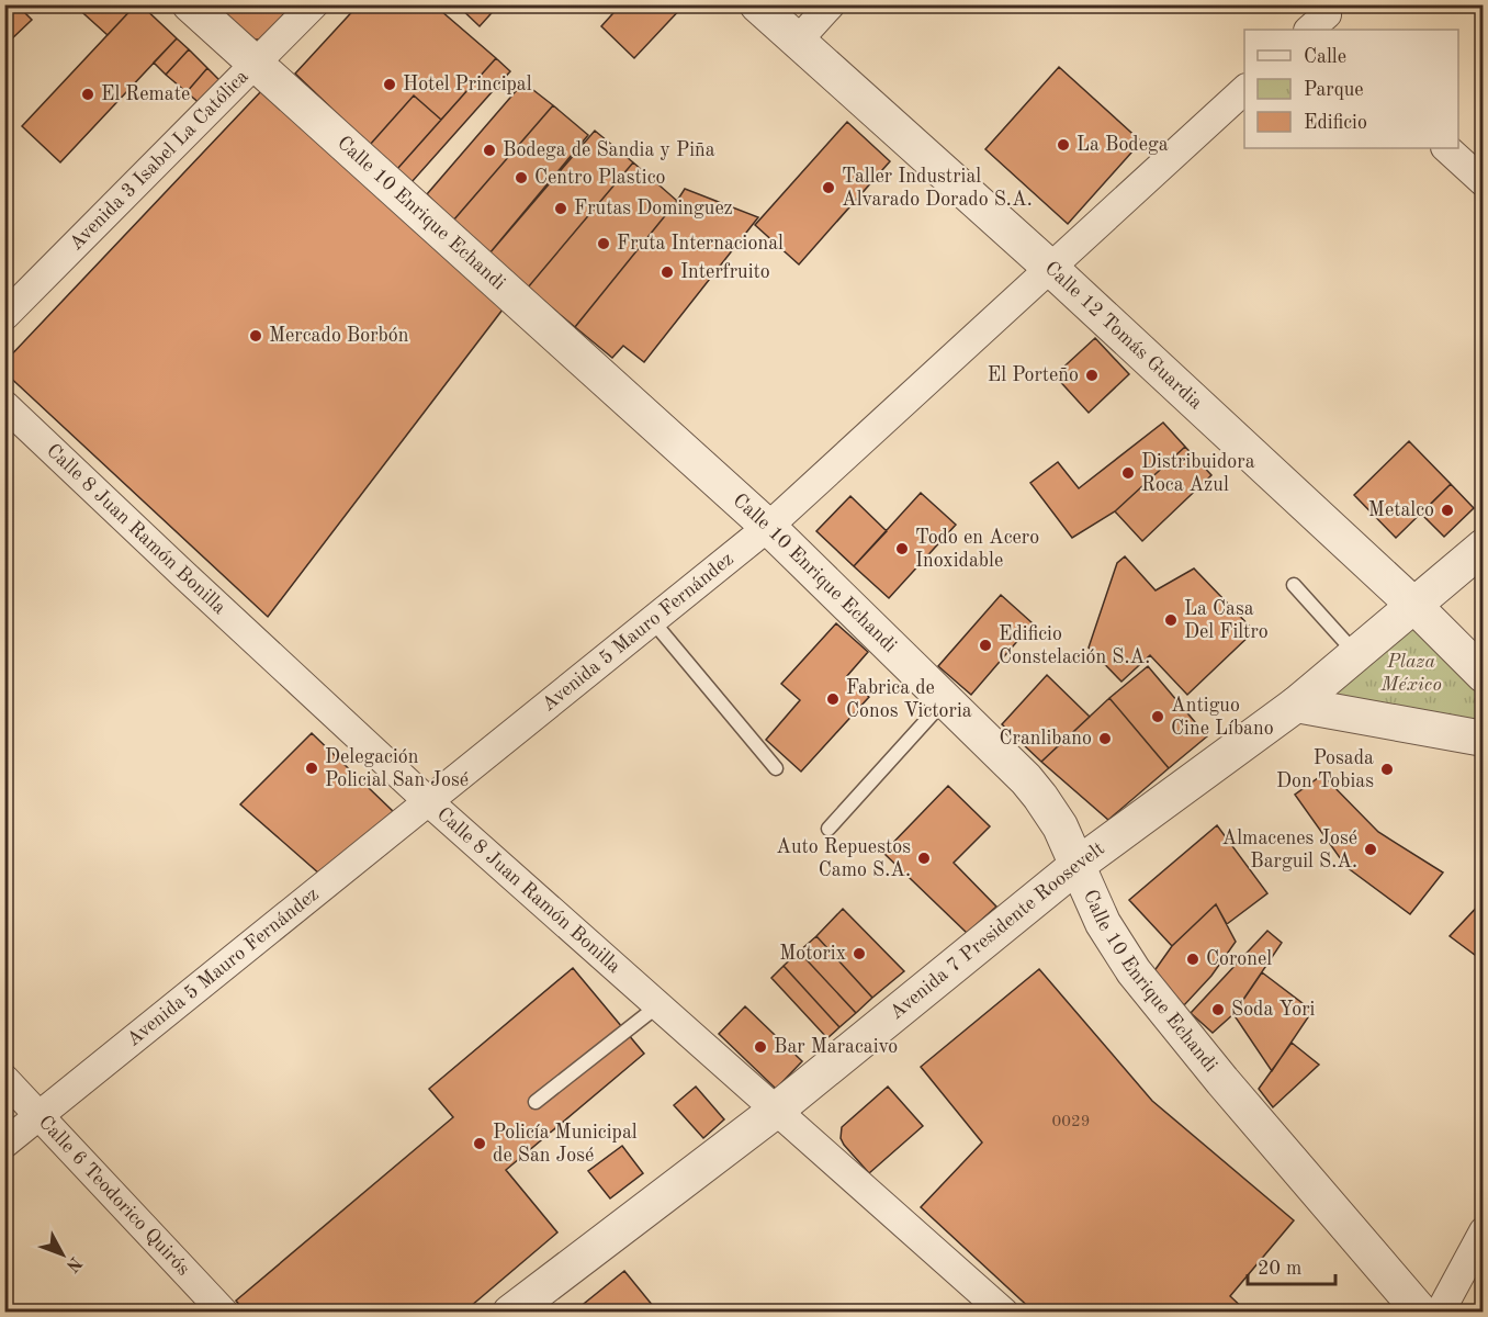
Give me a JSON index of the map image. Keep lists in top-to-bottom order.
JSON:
{
  "streets": {
    "street": [
      "Avenida 3 Isabel La Católica",
      "Calle 10 Enrique Echandi",
      "Calle 12 Tomás Guardia",
      "Calle 8 Juan Ramón Bonilla",
      "Avenida 5 Mauro Fernández",
      "Avenida 7 Presidente Roosevelt",
      "Calle 6 Teodorico Quirós"
    ]
  },
  "crossings": [
    ["Avenida 3 Isabel La Católica", "Calle 10 Enrique Echandi"],
    ["Calle 10 Enrique Echandi", "Avenida 5 Mauro Fernández"],
    ["Calle 10 Enrique Echandi", "Avenida 7 Presidente Roosevelt"],
    ["Calle 12 Tomás Guardia", "Avenida 5 Mauro Fernández"],
    ["Calle 12 Tomás Guardia", "Avenida 7 Presidente Roosevelt"],
    ["Calle 8 Juan Ramón Bonilla", "Avenida 5 Mauro Fernández"],
    ["Calle 8 Juan Ramón Bonilla", "Avenida 7 Presidente Roosevelt"],
    ["Avenida 5 Mauro Fernández", "Calle 6 Teodorico Quirós"]
  ],
  "parks": ["Plaza México"],
  "places": [
    "Hotel Principal",
    "El Remate",
    "La Bodega",
    "Bodega de Sandia y Piña",
    "Centro Plastico",
    "Taller Industrial Alvarado Dorado S.A.",
    "Frutas Dominguez",
    "Fruta Internacional",
    "Interfruito",
    "Mercado Borbón",
    "El Porteño",
    "Distribuidora Roca Azul",
    "Metalco",
    "Todo en Acero Inoxidable",
    "La Casa Del Filtro",
    "Edificio Constelación S.A.",
    "Fabrica de Conos Victoria",
    "Antiguo Cine Líbano",
    "Cranlibano",
    "Delegación Policial San José",
    "Posada Don Tobias",
    "Almacenes José Barguil S.A.",
    "Auto Repuestos Camo S.A.",
    "Motorix",
    "Coronel",
    "Soda Yori",
    "Bar Maracaivo",
    "Policía Municipal de San José"
  ],
  "house_numbers": ["0029"],
  "legend": ["Calle", "Parque", "Edificio"],
  "scale_bar": "20 m",
  "north": "bottom right"
}
